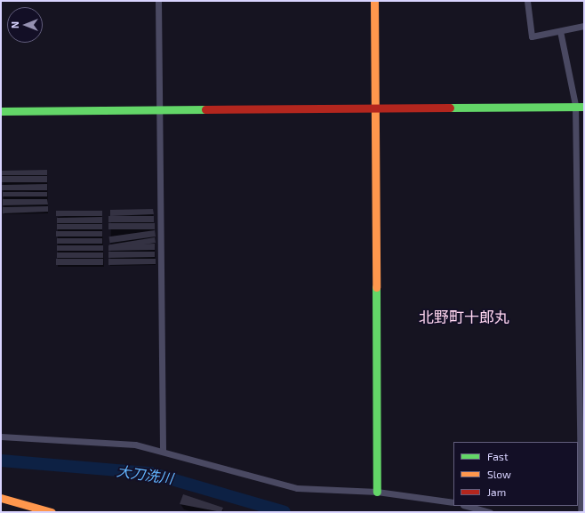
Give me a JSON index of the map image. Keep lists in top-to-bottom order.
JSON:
{
  "districts": ["北野町十郎丸"],
  "water": ["大刀洗川"],
  "legend": ["Fast", "Slow", "Jam"],
  "north": "left"
}
